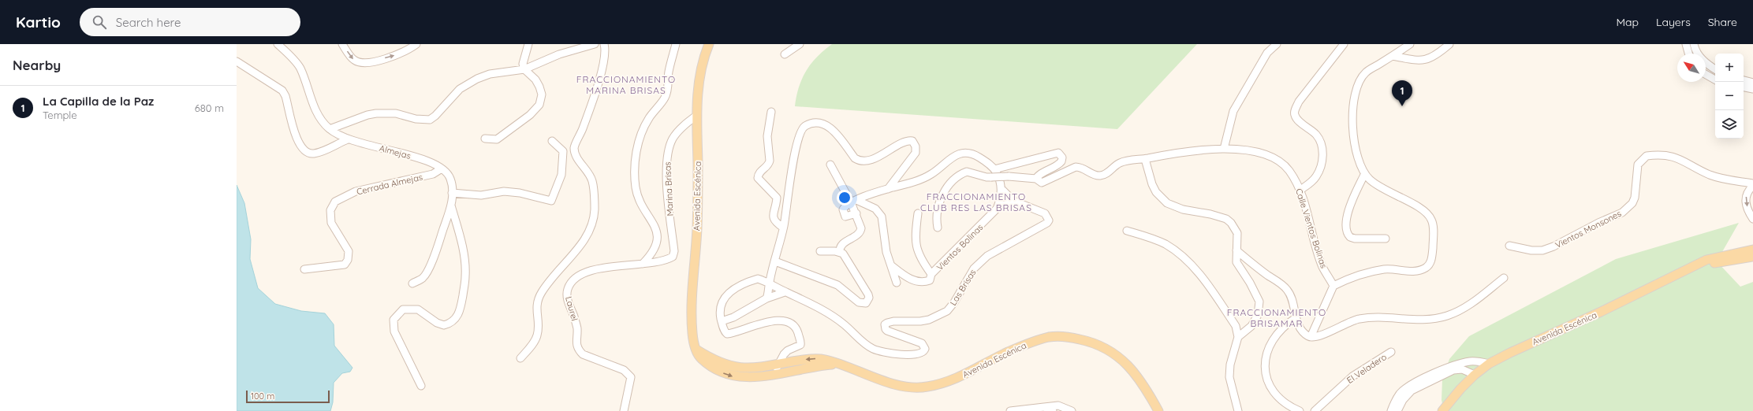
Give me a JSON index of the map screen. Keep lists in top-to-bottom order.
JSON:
{
  "streets": {
    "main road": ["Avenida Escénica"],
    "street": [
      "Almejas",
      "Cerrada Almejas",
      "Marina Brisas",
      "Calle Vientos Bolinas",
      "Vientos Monsones",
      "Vientos Bolinas",
      "Las Brisas",
      "Laurel",
      "El Veladero"
    ]
  },
  "crossings": [
    ["Almejas", "Cerrada Almejas"],
    ["Marina Brisas", "Avenida Escénica"],
    ["Marina Brisas", "Laurel"],
    ["Vientos Bolinas", "Las Brisas"]
  ],
  "districts": ["FRACCIONAMIENTO MARINA BRISAS", "FRACCIONAMIENTO CLUB RES LAS BRISAS", "FRACCIONAMIENTO BRISAMAR"],
  "scale_bar": "100 m",
  "north": "top left",
  "page": {
    "header": "Kartio",
    "search": "Search here",
    "nav": ["Map", "Layers", "Share"],
    "heading": "Nearby",
    "map_buttons": ["+", "−"],
    "pins": "1",
    "list": [
      {
        "mark": "1",
        "name": "La Capilla de la Paz",
        "note": "Temple",
        "value": "680 m"
      }
    ],
    "scale": "100 m"
  }
}
